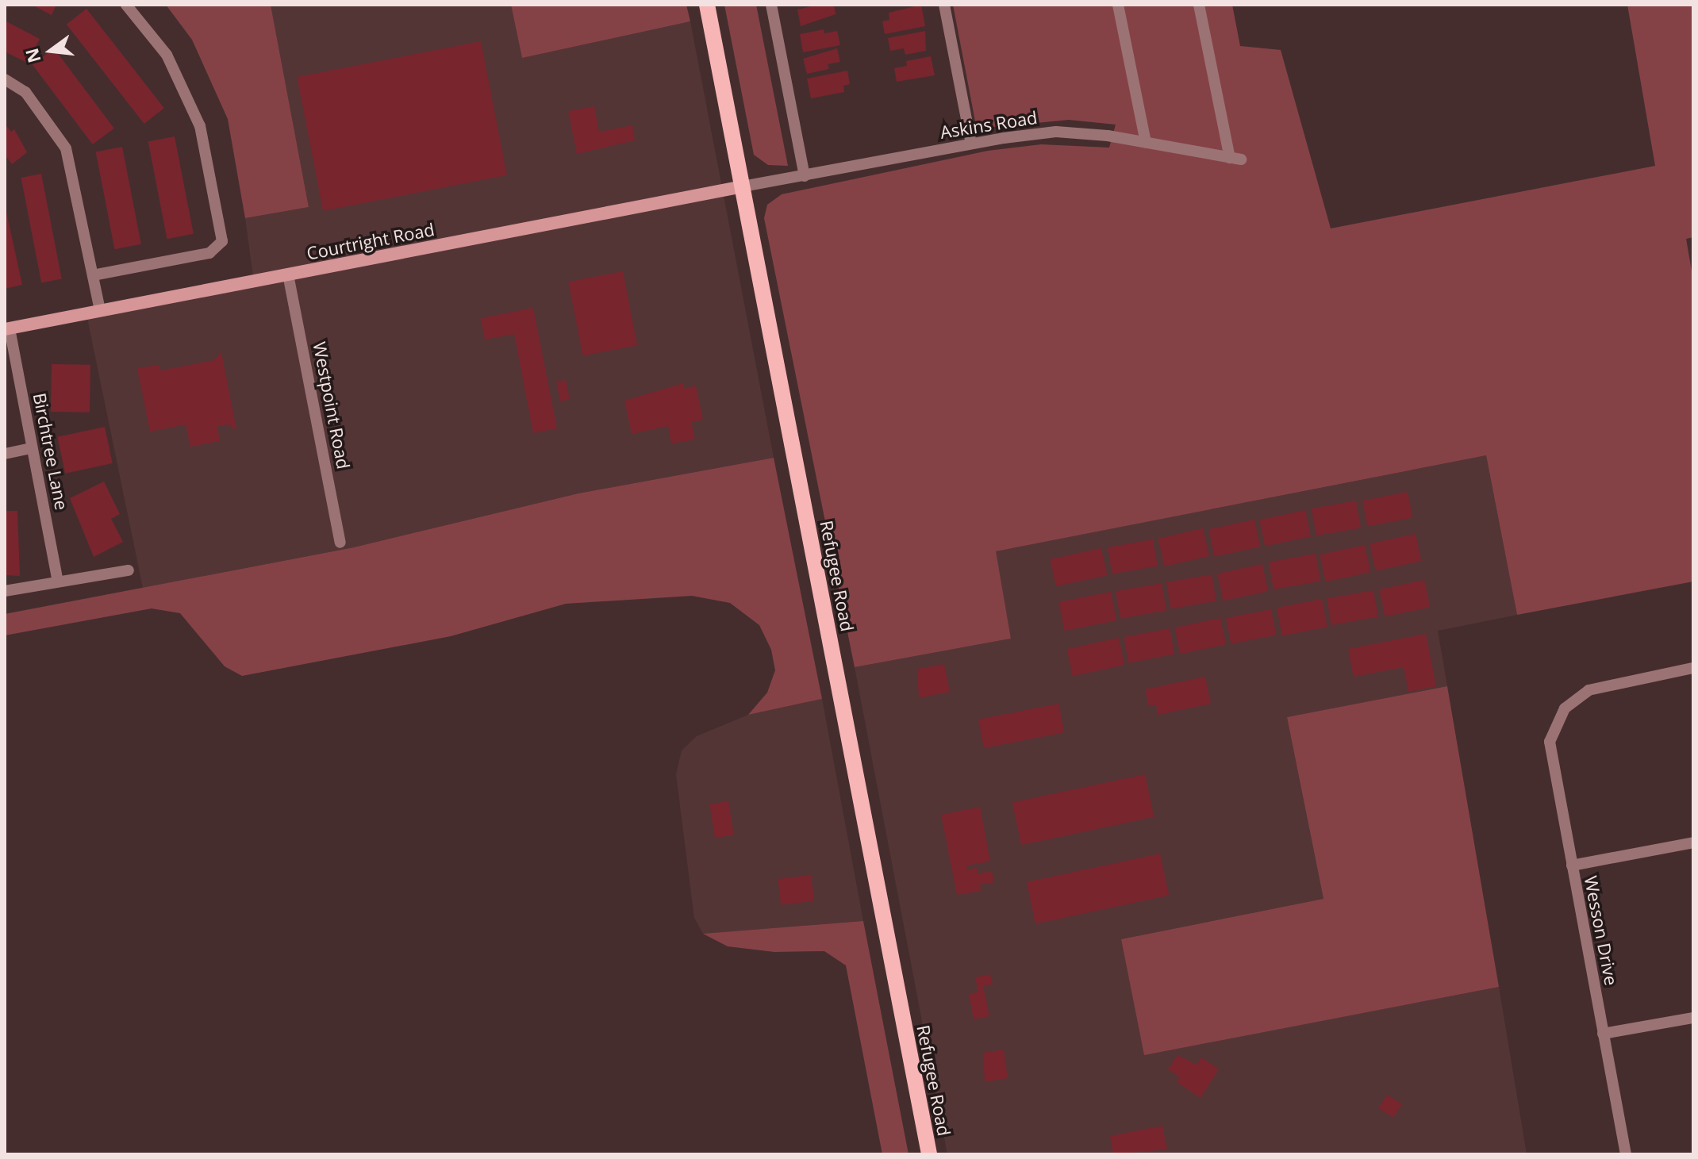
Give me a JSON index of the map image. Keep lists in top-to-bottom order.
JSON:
{
  "streets": {
    "main road": ["Refugee Road"],
    "street": [
      "Askins Road",
      "Courtright Road",
      "Westpoint Road",
      "Birchtree Lane",
      "Wesson Drive"
    ]
  },
  "crossings": [
    ["Askins Road", "Courtright Road"],
    ["Askins Road", "Refugee Road"],
    ["Courtright Road", "Westpoint Road"],
    ["Courtright Road", "Birchtree Lane"],
    ["Courtright Road", "Refugee Road"]
  ],
  "north": "left"
}
